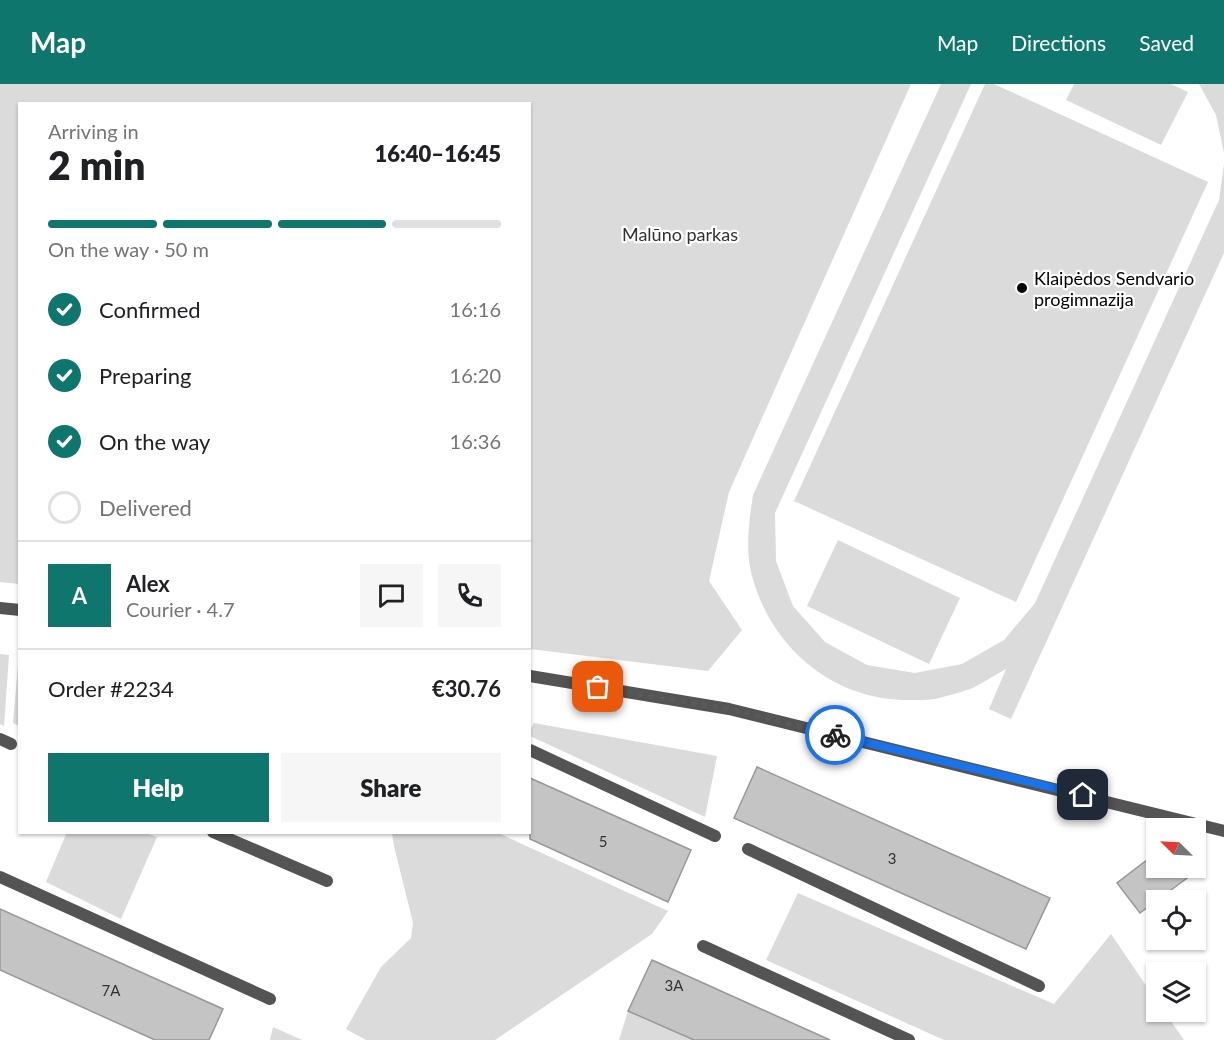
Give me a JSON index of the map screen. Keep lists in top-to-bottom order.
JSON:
{
  "parks": ["Malūno parkas"],
  "places": ["Klaipėdos Sendvario progimnazija"],
  "house_numbers": [
    "5",
    "3",
    "3A",
    "7A"
  ],
  "north": "top left",
  "page": {
    "header": "Map",
    "nav": ["Map", "Directions", "Saved"],
    "heading": ["2 min", "Arriving in", "16:40–16:45"],
    "panel": [
      "Alex",
      "Courier · 4.7",
      "Order #2234",
      "€30.76"
    ],
    "bar": "On the way · 50 m",
    "list": [
      ["Confirmed", "16:16"],
      ["Preparing", "16:20"],
      ["On the way", "16:36"],
      "Delivered"
    ],
    "round": "A",
    "buttons": ["Help", "Share"]
  }
}
